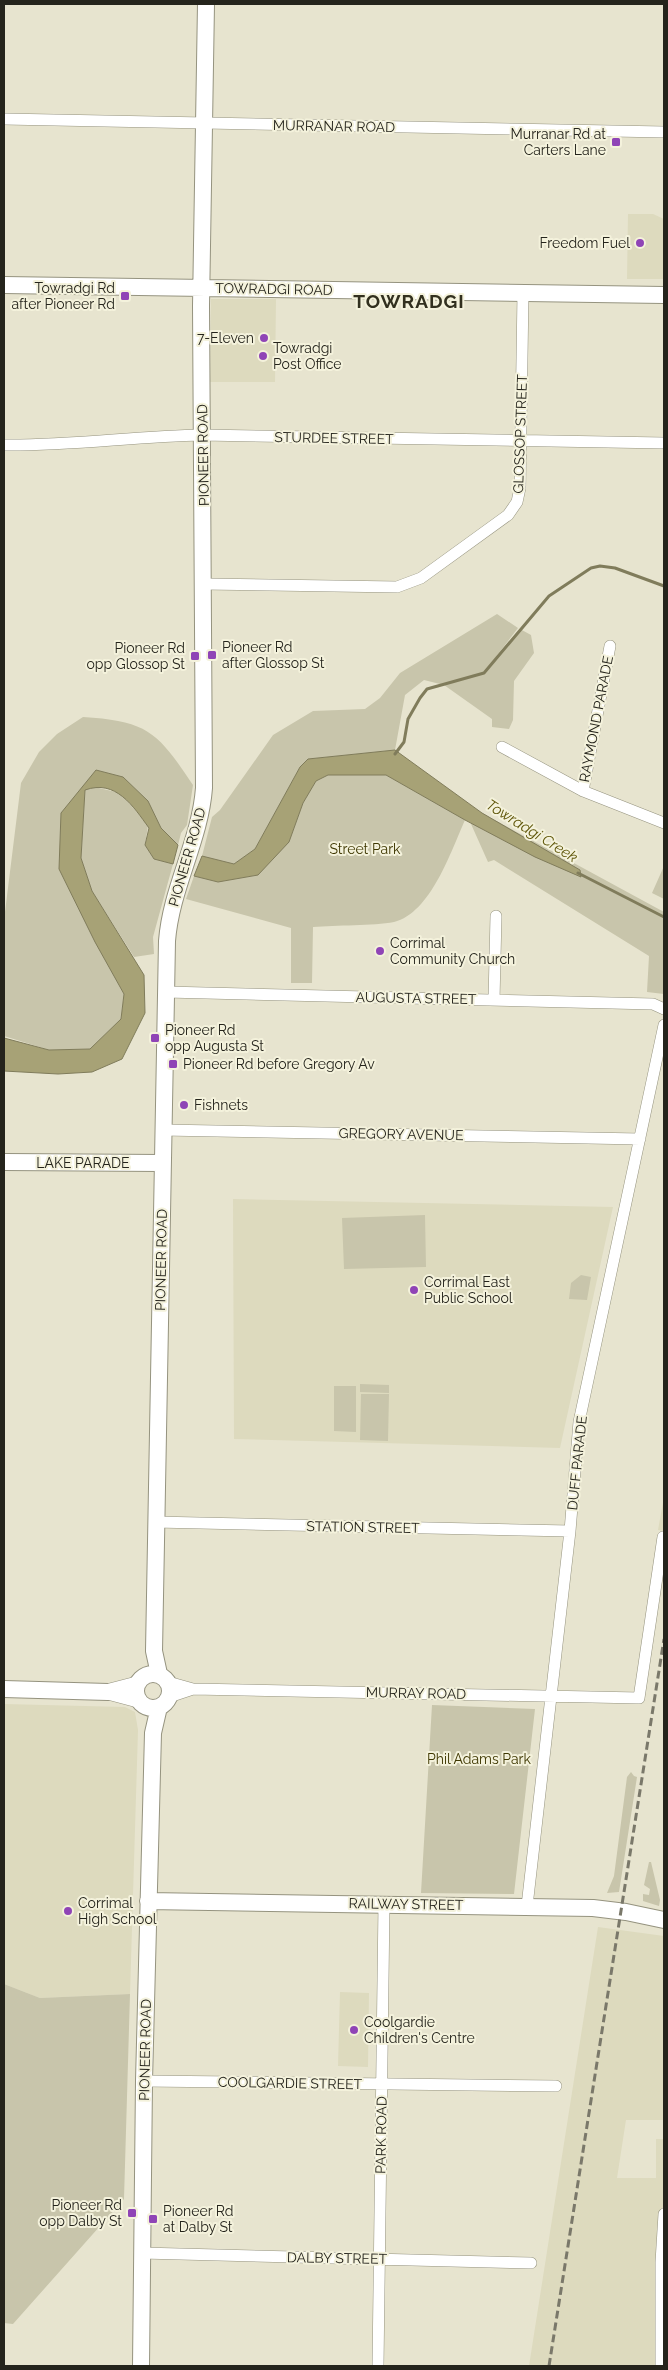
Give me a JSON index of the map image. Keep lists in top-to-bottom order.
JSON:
{
  "streets": {
    "main road": [
      "TOWRADGI ROAD",
      "PIONEER ROAD",
      "LAKE PARADE",
      "MURRAY ROAD",
      "RAILWAY STREET"
    ],
    "street": [
      "MURRANAR ROAD",
      "GLOSSOP STREET",
      "STURDEE STREET",
      "RAYMOND PARADE",
      "AUGUSTA STREET",
      "GREGORY AVENUE",
      "DUFF PARADE",
      "STATION STREET",
      "COOLGARDIE STREET",
      "PARK ROAD",
      "DALBY STREET"
    ]
  },
  "crossings": [
    ["MURRANAR ROAD", "PIONEER ROAD"],
    ["TOWRADGI ROAD", "GLOSSOP STREET"],
    ["TOWRADGI ROAD", "PIONEER ROAD"],
    ["GLOSSOP STREET", "STURDEE STREET"],
    ["GLOSSOP STREET", "PIONEER ROAD"],
    ["STURDEE STREET", "PIONEER ROAD"],
    ["PIONEER ROAD", "AUGUSTA STREET"],
    ["PIONEER ROAD", "GREGORY AVENUE"],
    ["PIONEER ROAD", "LAKE PARADE"],
    ["PIONEER ROAD", "STATION STREET"],
    ["PIONEER ROAD", "MURRAY ROAD"],
    ["PIONEER ROAD", "RAILWAY STREET"],
    ["PIONEER ROAD", "COOLGARDIE STREET"],
    ["PIONEER ROAD", "DALBY STREET"],
    ["GREGORY AVENUE", "DUFF PARADE"],
    ["DUFF PARADE", "STATION STREET"],
    ["DUFF PARADE", "MURRAY ROAD"],
    ["DUFF PARADE", "RAILWAY STREET"],
    ["RAILWAY STREET", "PARK ROAD"],
    ["COOLGARDIE STREET", "PARK ROAD"],
    ["PARK ROAD", "DALBY STREET"]
  ],
  "districts": ["TOWRADGI"],
  "water": ["Towradgi Creek"],
  "parks": ["Street Park", "Phil Adams Park"],
  "places": {
    "transit": [
      "Murranar Rd at Carters Lane",
      "Towradgi Rd after Pioneer Rd",
      "Pioneer Rd after Glossop St",
      "Pioneer Rd opp Glossop St",
      "Pioneer Rd opp Augusta St",
      "Pioneer Rd before Gregory Av",
      "Pioneer Rd opp Dalby St",
      "Pioneer Rd at Dalby St"
    ],
    "other": [
      "Freedom Fuel",
      "7-Eleven",
      "Towradgi Post Office",
      "Corrimal Community Church",
      "Fishnets",
      "Corrimal East Public School",
      "Corrimal High School",
      "Coolgardie Children's Centre"
    ]
  }
}
